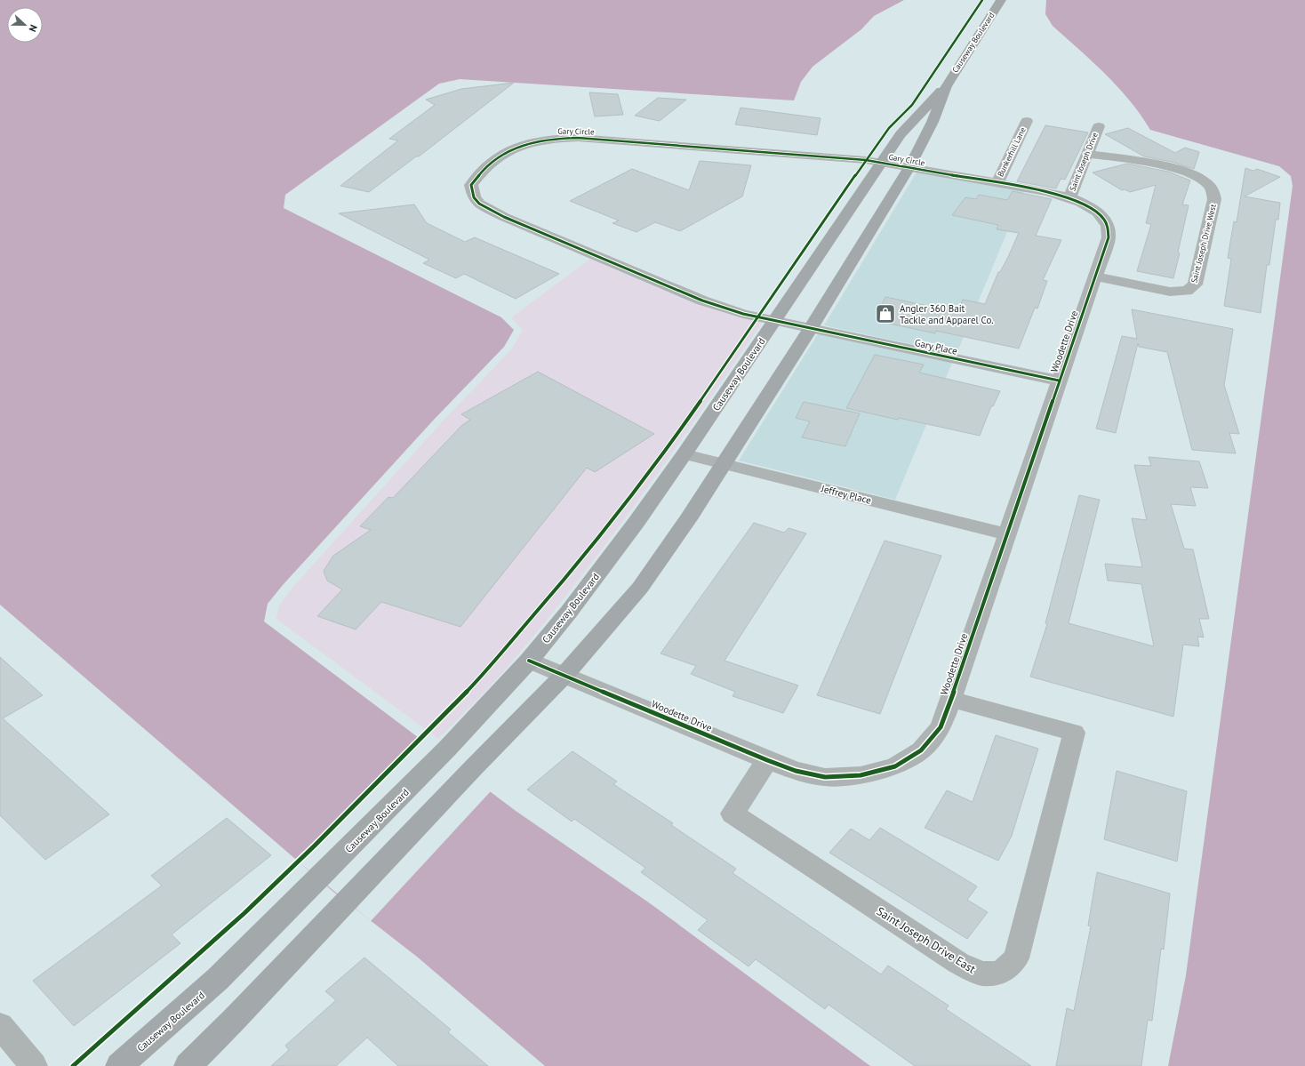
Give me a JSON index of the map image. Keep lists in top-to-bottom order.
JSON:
{
  "streets": {
    "street": [
      "Causeway Boulevard",
      "Gary Circle",
      "Bunkerhill Lane",
      "Saint Joseph Drive",
      "Saint Joseph Drive West",
      "Woodette Drive",
      "Gary Place",
      "Jeffrey Place",
      "Saint Joseph Drive East"
    ]
  },
  "crossings": [
    ["Causeway Boulevard", "Gary Circle"],
    ["Causeway Boulevard", "Woodette Drive"],
    ["Causeway Boulevard", "Gary Place"],
    ["Causeway Boulevard", "Jeffrey Place"],
    ["Gary Circle", "Bunkerhill Lane"],
    ["Gary Circle", "Saint Joseph Drive"],
    ["Gary Circle", "Woodette Drive"],
    ["Gary Circle", "Gary Place"],
    ["Saint Joseph Drive", "Saint Joseph Drive West"],
    ["Saint Joseph Drive", "Woodette Drive"],
    ["Saint Joseph Drive West", "Woodette Drive"],
    ["Woodette Drive", "Gary Place"],
    ["Woodette Drive", "Jeffrey Place"],
    ["Woodette Drive", "Saint Joseph Drive East"]
  ],
  "places": {
    "shop": ["Angler 360 Bait Tackle and Apparel Co."]
  },
  "north": "right"
}
